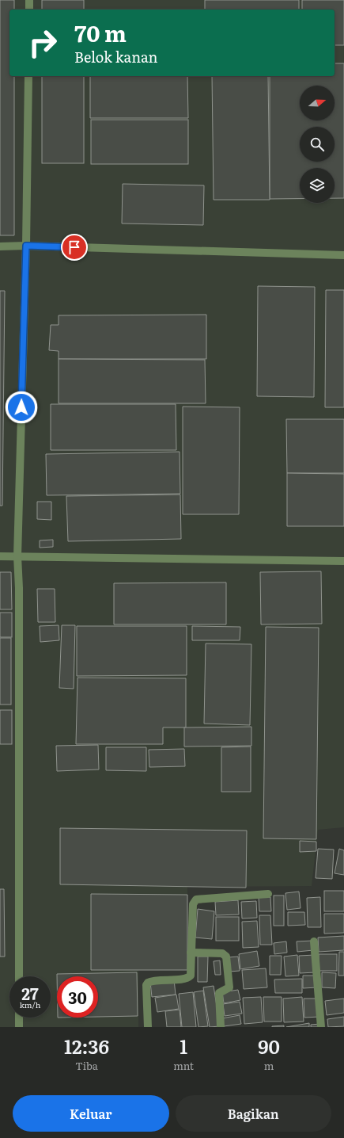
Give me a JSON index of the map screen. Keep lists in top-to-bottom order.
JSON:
{
  "north": "right",
  "page": {
    "turn": ["70 m", "Belok kanan"],
    "speed": "27 km/h",
    "limit": "30",
    "eta": [
      "12:36",
      "Tiba",
      "1",
      "mnt",
      "90",
      "m"
    ],
    "buttons": ["Keluar", "Bagikan"]
  }
}
